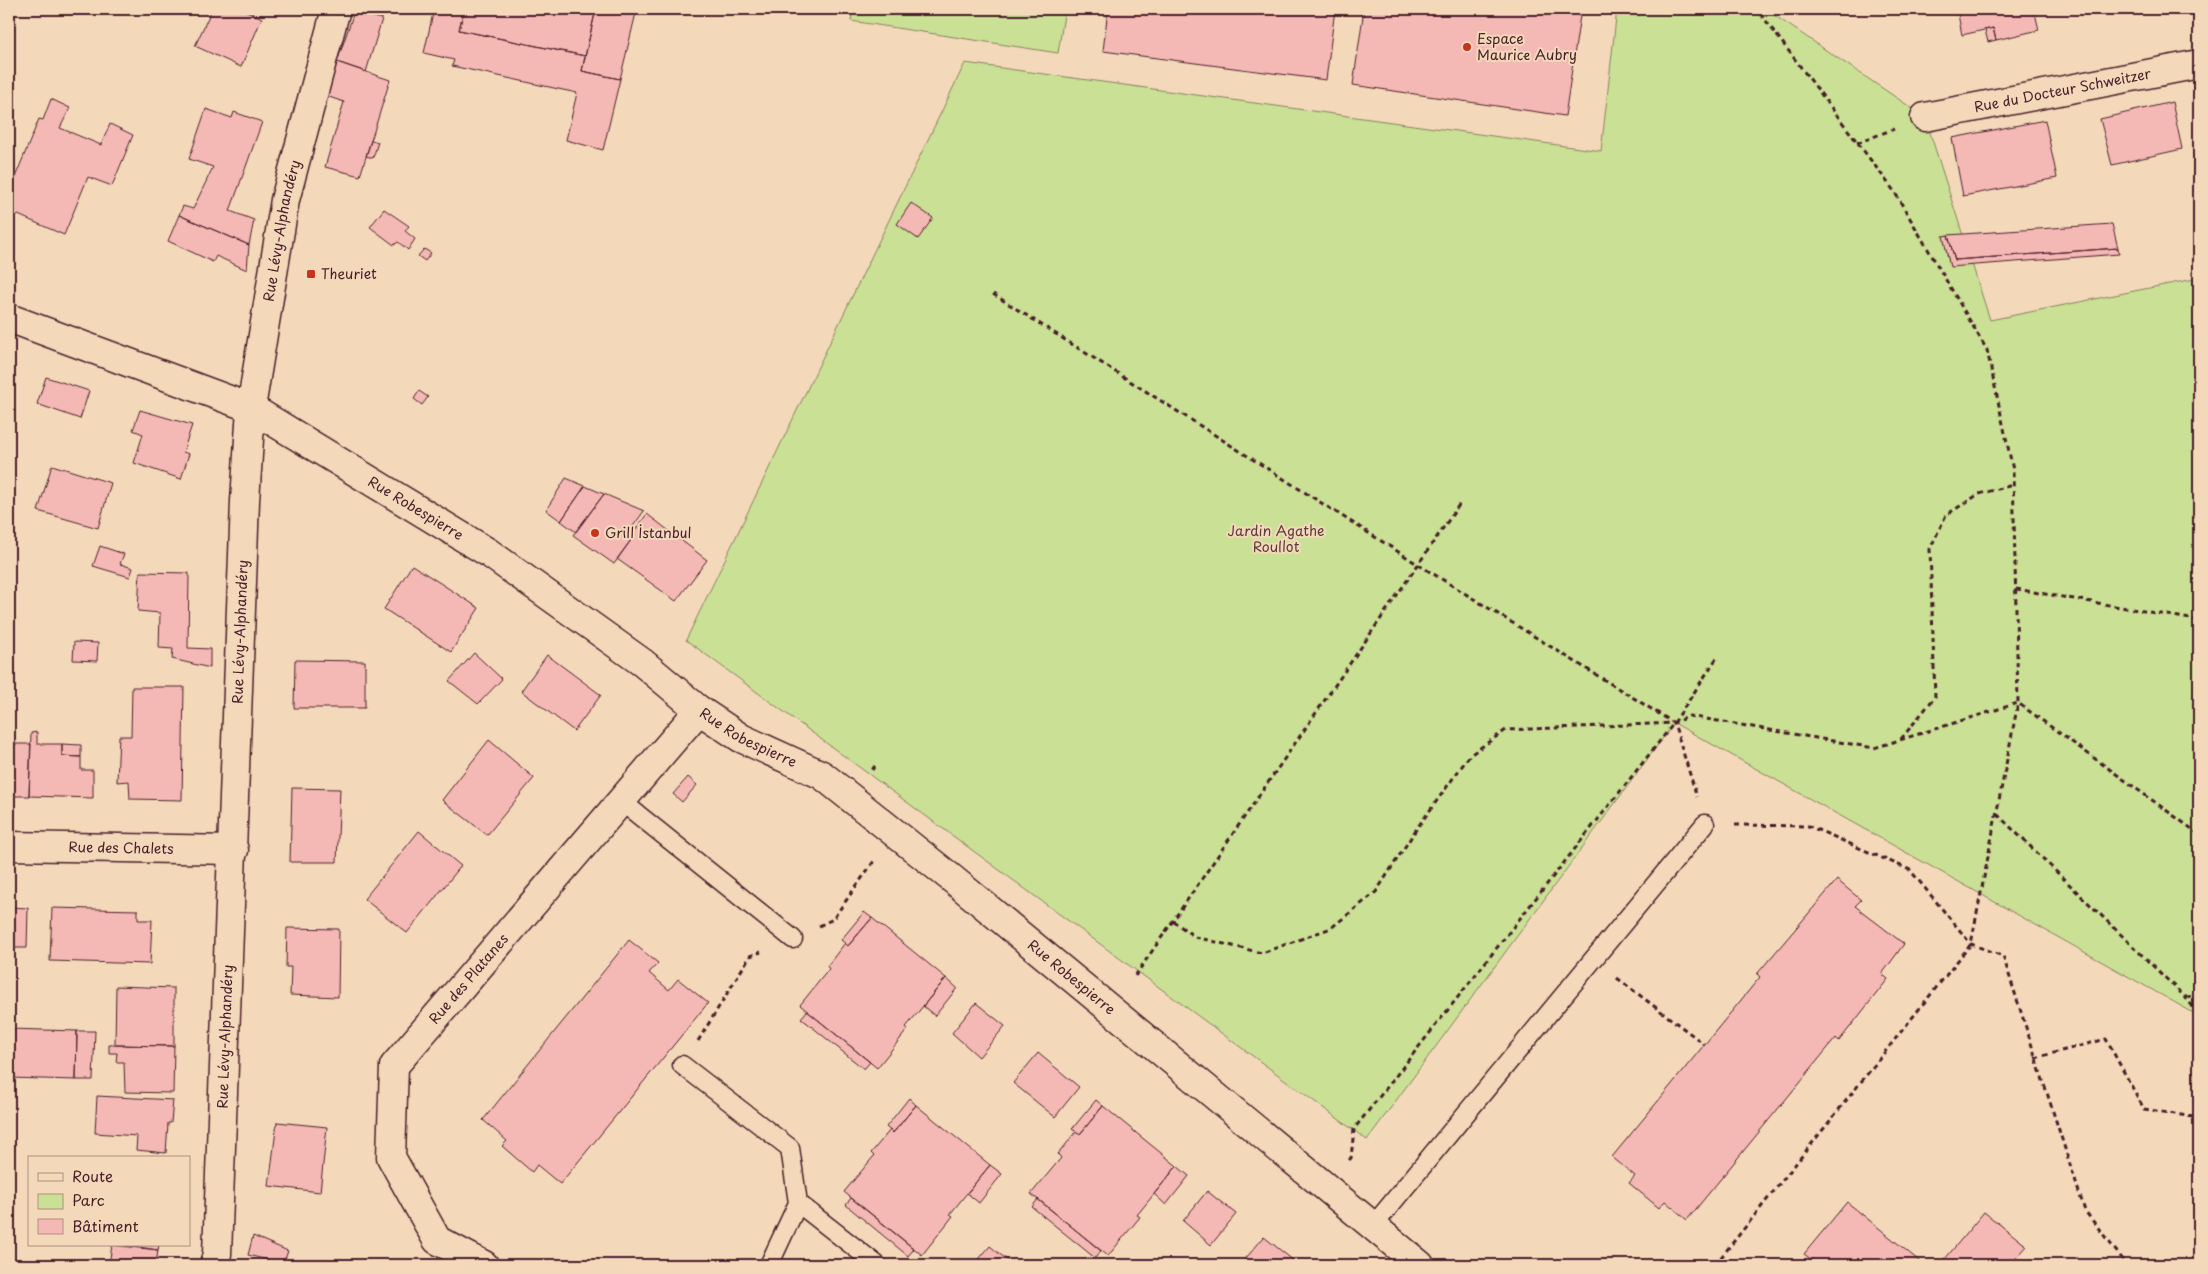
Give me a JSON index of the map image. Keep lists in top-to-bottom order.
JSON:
{
  "streets": {
    "street": [
      "Rue du Docteur Schweitzer",
      "Rue Lévy-Alphandéry",
      "Rue Robespierre",
      "Rue des Chalets",
      "Rue des Platanes"
    ]
  },
  "crossings": [
    ["Rue Lévy-Alphandéry", "Rue Robespierre"],
    ["Rue Lévy-Alphandéry", "Rue des Chalets"],
    ["Rue Robespierre", "Rue des Platanes"]
  ],
  "parks": ["Jardin Agathe Roullot"],
  "places": {
    "other": ["Espace Maurice Aubry", "Grill İstanbul"],
    "transit": ["Theuriet"]
  },
  "legend": ["Route", "Parc", "Bâtiment"]
}
